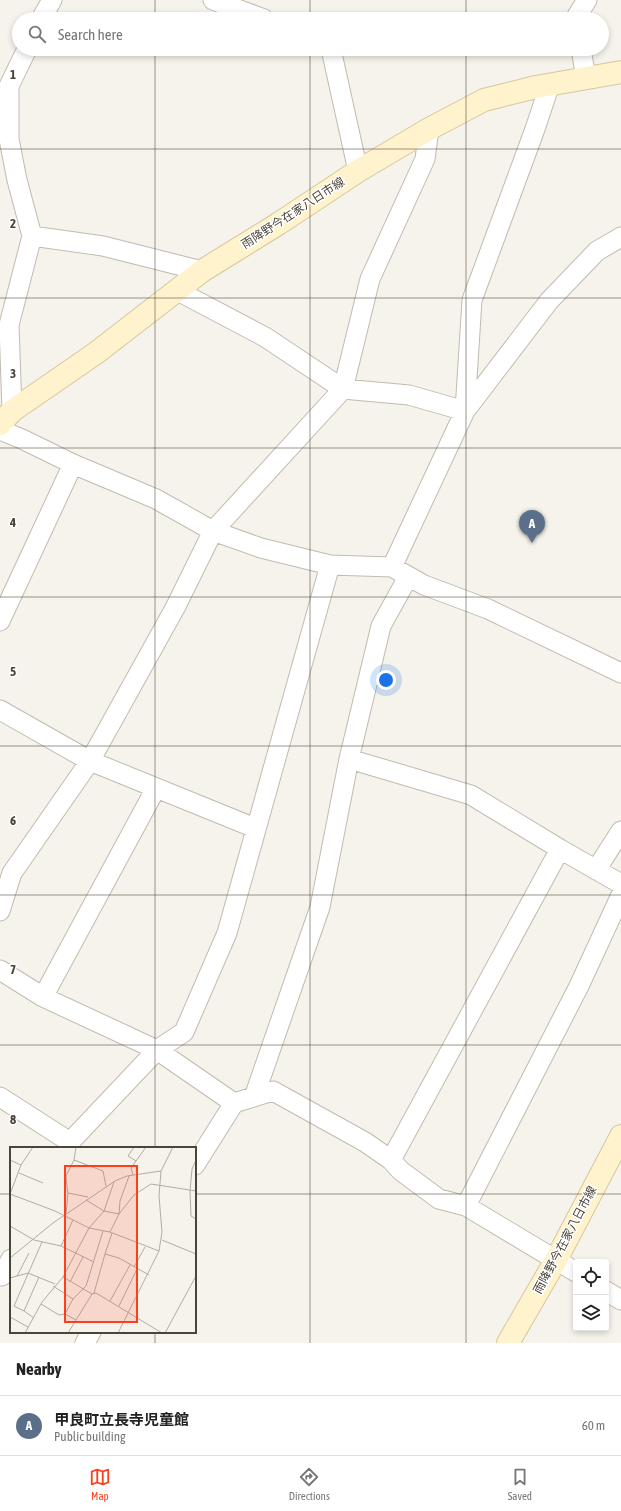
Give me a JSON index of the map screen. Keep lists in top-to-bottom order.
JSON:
{
  "streets": {
    "main road": ["雨降野今在家八日市線"]
  },
  "page": {
    "search": "Search here",
    "pins": "A",
    "heading": "Nearby",
    "list": [
      {
        "mark": "A",
        "name": "甲良町立長寺児童館",
        "note": "Public building",
        "value": "60 m"
      }
    ],
    "nav": ["Map", "Directions", "Saved"]
  },
  "grid": {
    "rows": [
      "1",
      "2",
      "3",
      "4",
      "5",
      "6",
      "7",
      "8"
    ]
  }
}
